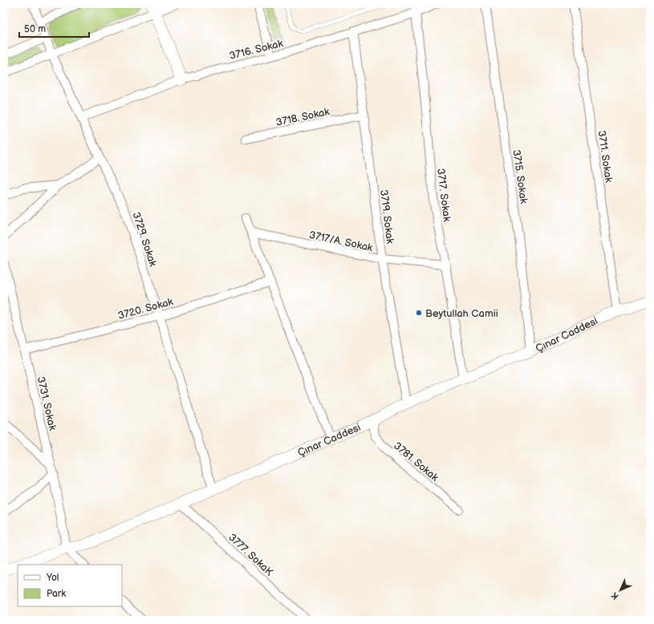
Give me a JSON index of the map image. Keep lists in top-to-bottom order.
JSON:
{
  "streets": {
    "street": [
      "3716. Sokak",
      "3718. Sokak",
      "3711. Sokak",
      "3715. Sokak",
      "3717. Sokak",
      "3719. Sokak",
      "3729. Sokak",
      "3717/A. Sokak",
      "3720. Sokak",
      "Çınar Caddesi",
      "3731. Sokak",
      "3781. Sokak",
      "3777. SokaK"
    ]
  },
  "crossings": [
    ["3716. Sokak", "3717. Sokak"],
    ["3716. Sokak", "3719. Sokak"],
    ["3716. Sokak", "3729. Sokak"],
    ["3718. Sokak", "3719. Sokak"],
    ["3711. Sokak", "Çınar Caddesi"],
    ["3715. Sokak", "Çınar Caddesi"],
    ["3717. Sokak", "3717/A. Sokak"],
    ["3717. Sokak", "Çınar Caddesi"],
    ["3719. Sokak", "3717/A. Sokak"],
    ["3719. Sokak", "Çınar Caddesi"],
    ["3729. Sokak", "3720. Sokak"],
    ["3729. Sokak", "Çınar Caddesi"],
    ["3720. Sokak", "3731. Sokak"],
    ["Çınar Caddesi", "3731. Sokak"],
    ["Çınar Caddesi", "3781. Sokak"],
    ["Çınar Caddesi", "3777. SokaK"]
  ],
  "places": ["Beytullah Camii"],
  "legend": ["Yol", "Park"],
  "scale_bar": "50 m",
  "north": "bottom left"
}
